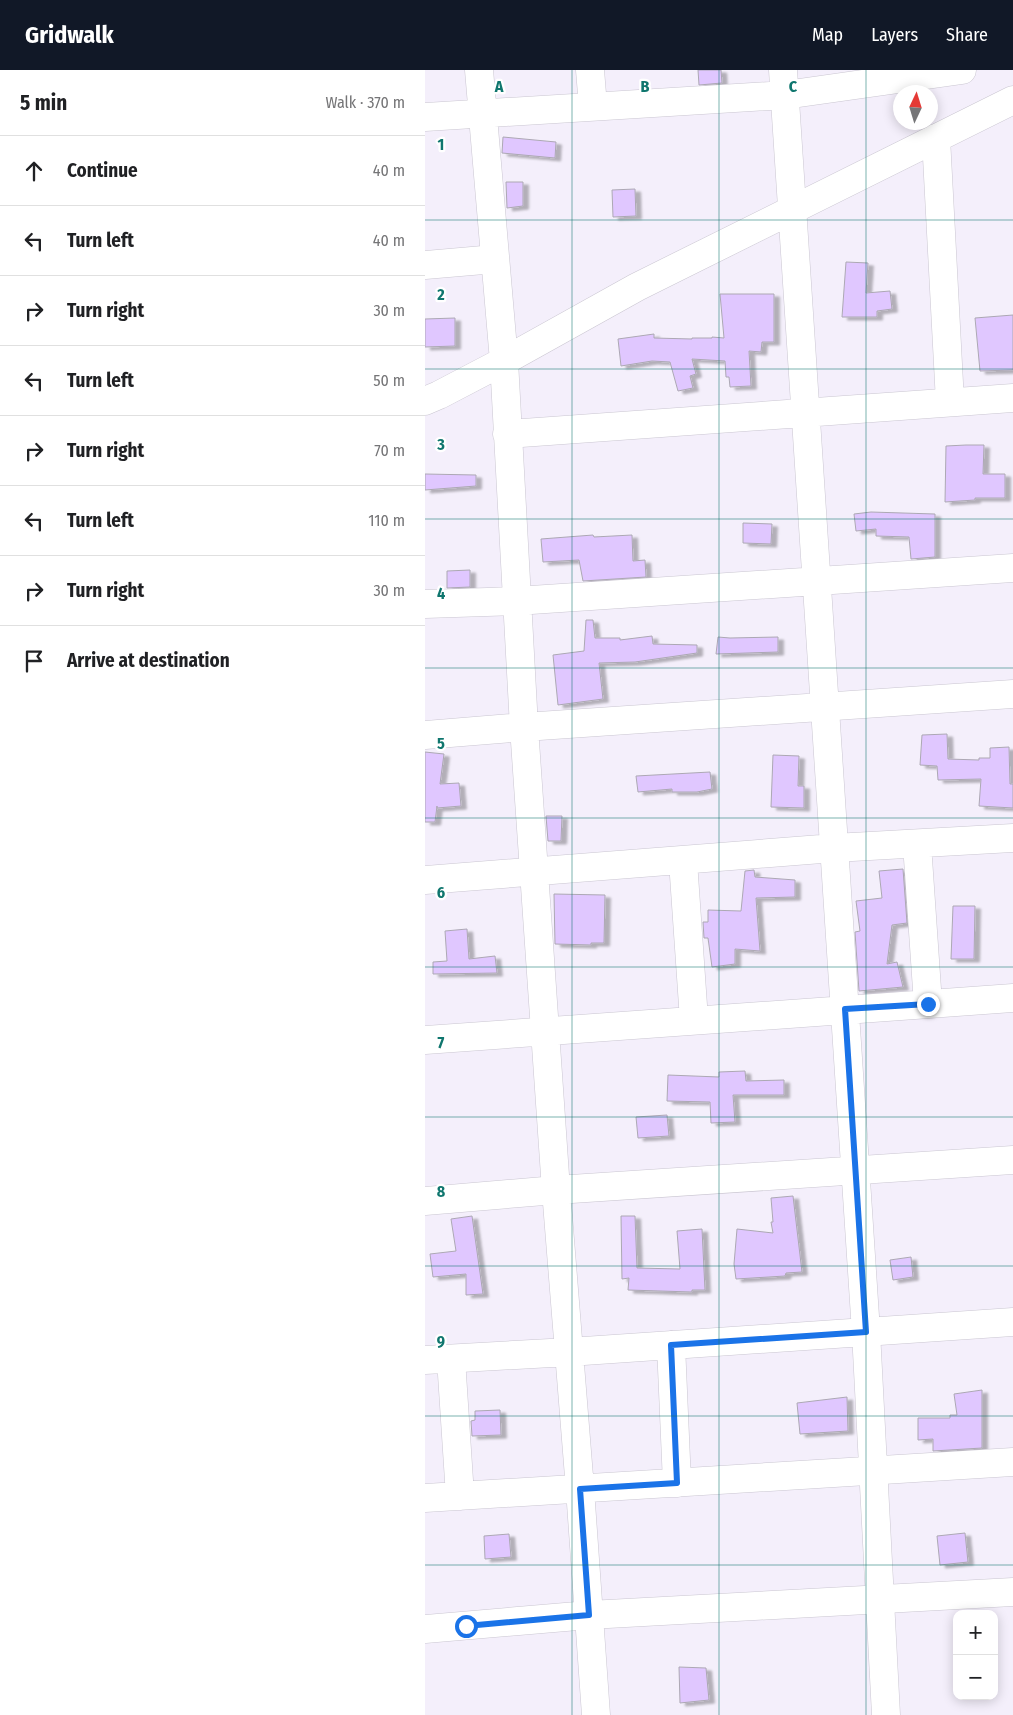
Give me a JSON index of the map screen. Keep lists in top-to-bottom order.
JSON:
{
  "north": "top",
  "page": {
    "header": "Gridwalk",
    "nav": ["Map", "Layers", "Share"],
    "heading": ["5 min", "Walk · 370 m"],
    "list": [
      ["Continue", "40 m"],
      ["Turn left", "40 m"],
      ["Turn right", "30 m"],
      ["Turn left", "50 m"],
      ["Turn right", "70 m"],
      ["Turn left", "110 m"],
      ["Turn right", "30 m"],
      "Arrive at destination"
    ],
    "map_buttons": ["+", "−"]
  },
  "grid": {
    "columns": ["A", "B", "C"],
    "rows": [
      "1",
      "2",
      "3",
      "4",
      "5",
      "6",
      "7",
      "8",
      "9"
    ]
  }
}
